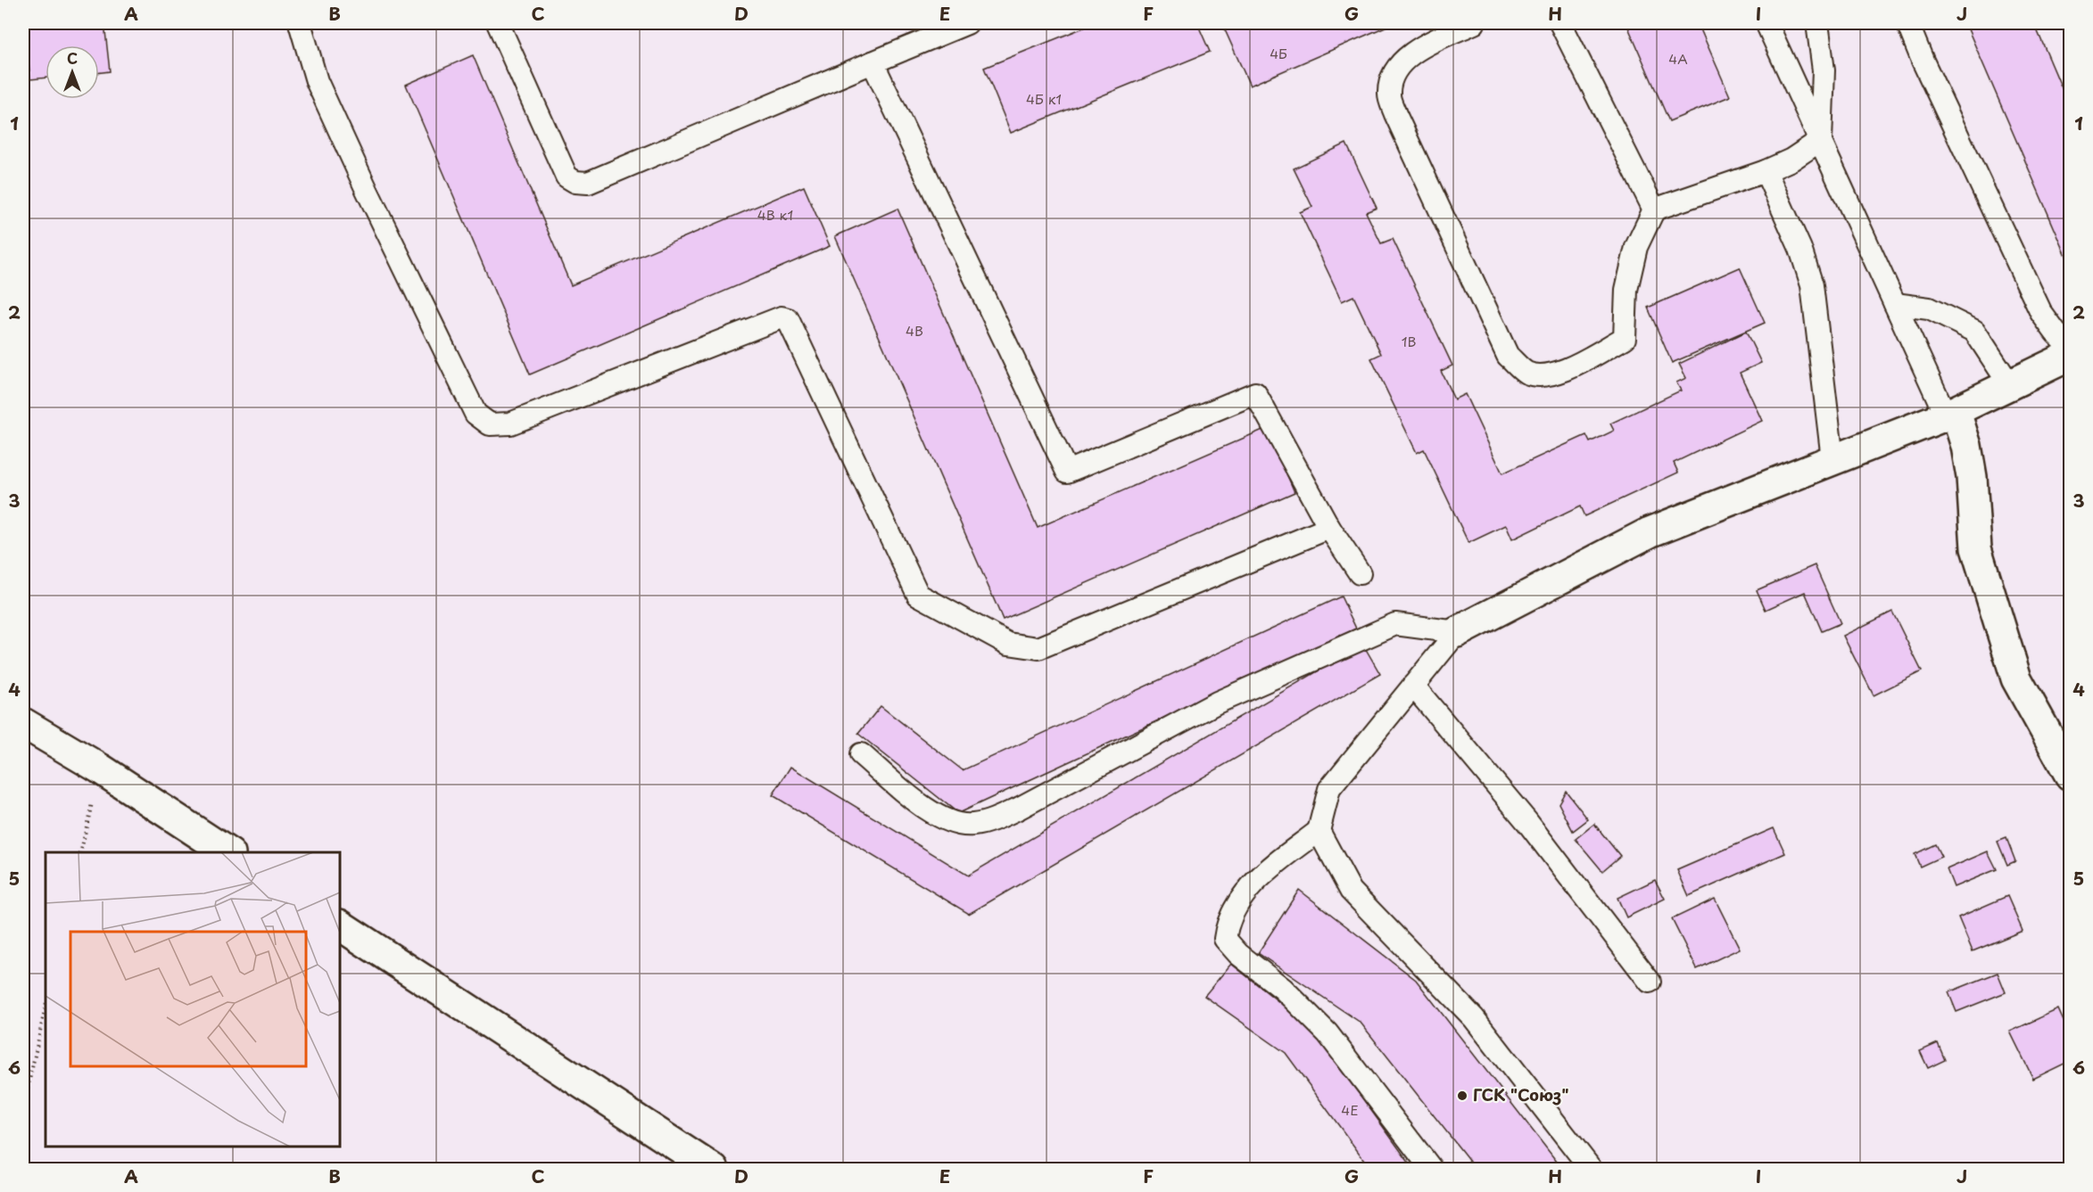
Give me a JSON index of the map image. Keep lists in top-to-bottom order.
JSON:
{
  "places": ["ГСК \"Союз\""],
  "house_numbers": [
    "4Б",
    "4А",
    "4Б к1",
    "4В к1",
    "4В",
    "1В",
    "4Е"
  ],
  "north": "top",
  "grid": {
    "columns": [
      "A",
      "B",
      "C",
      "D",
      "E",
      "F",
      "G",
      "H",
      "I",
      "J"
    ],
    "rows": [
      "1",
      "2",
      "3",
      "4",
      "5",
      "6"
    ]
  }
}
